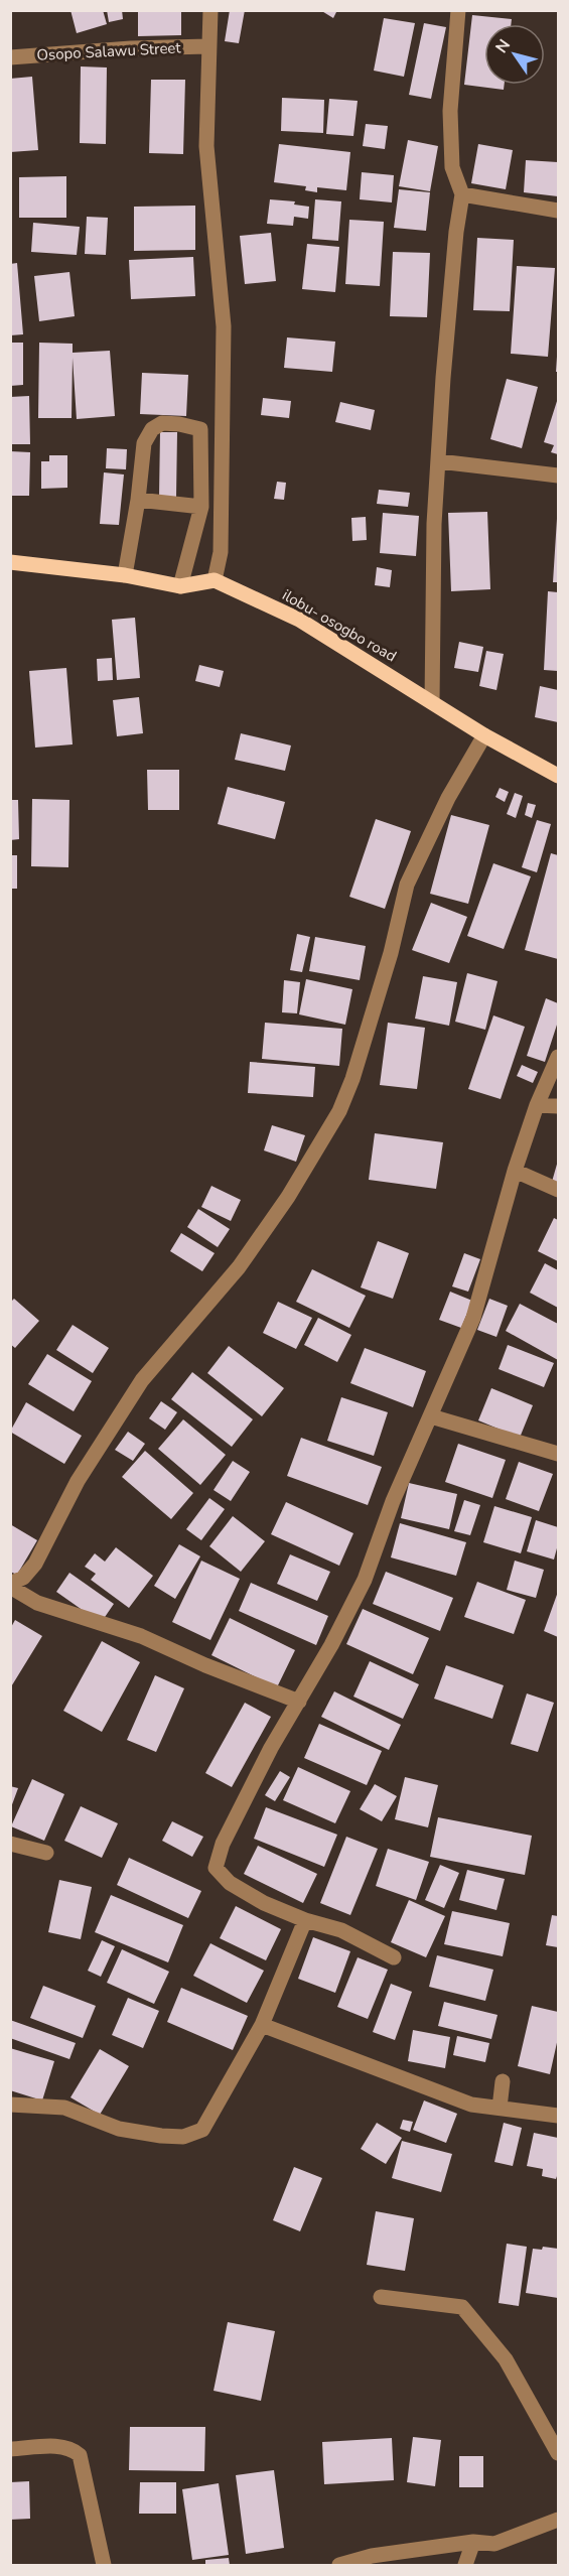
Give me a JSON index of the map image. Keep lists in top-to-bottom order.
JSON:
{
  "streets": {
    "main road": ["ilobu- osogbo road"],
    "street": ["Osopo Salawu Street"]
  },
  "north": "top left"
}
